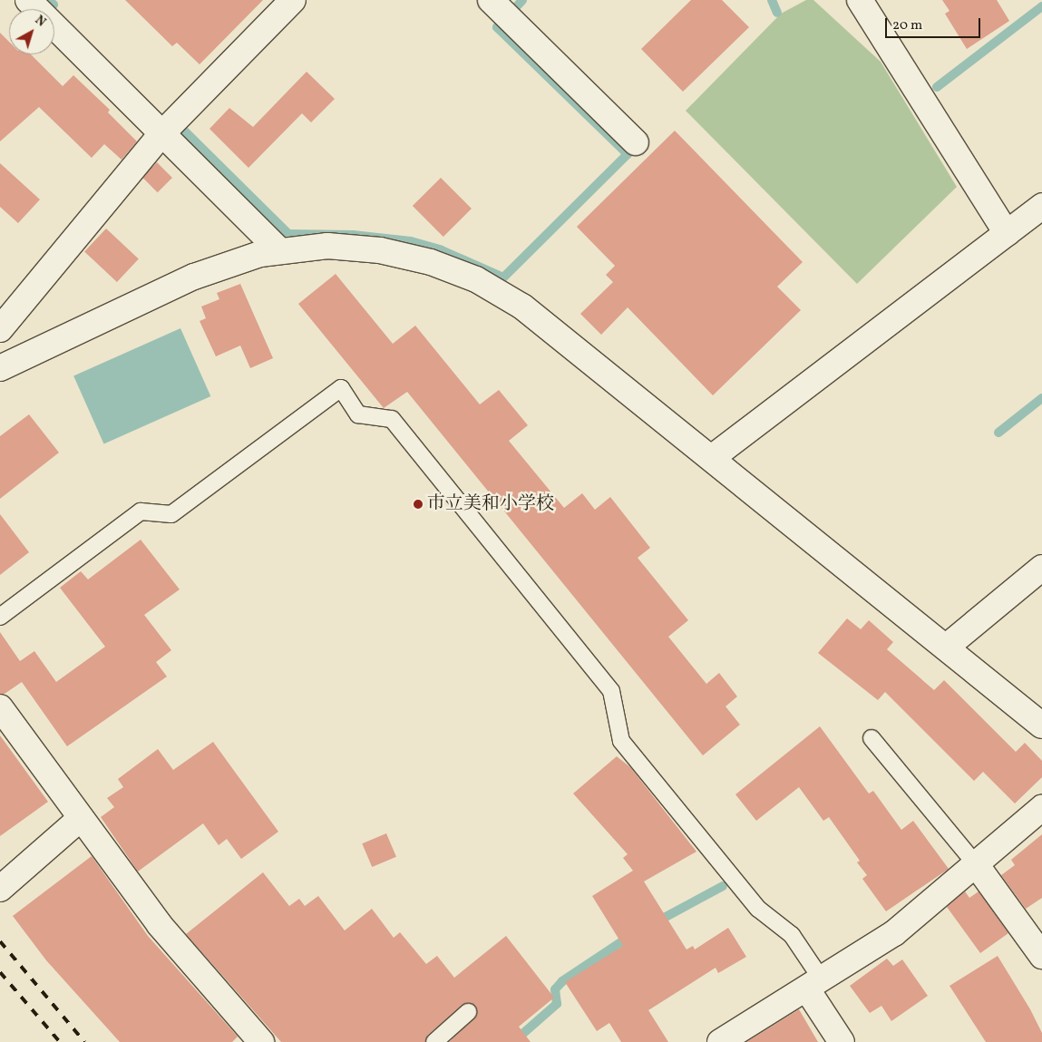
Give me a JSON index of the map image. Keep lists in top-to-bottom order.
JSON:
{
  "places": ["市立美和小学校"],
  "scale_bar": "20 m",
  "north": "top right"
}
